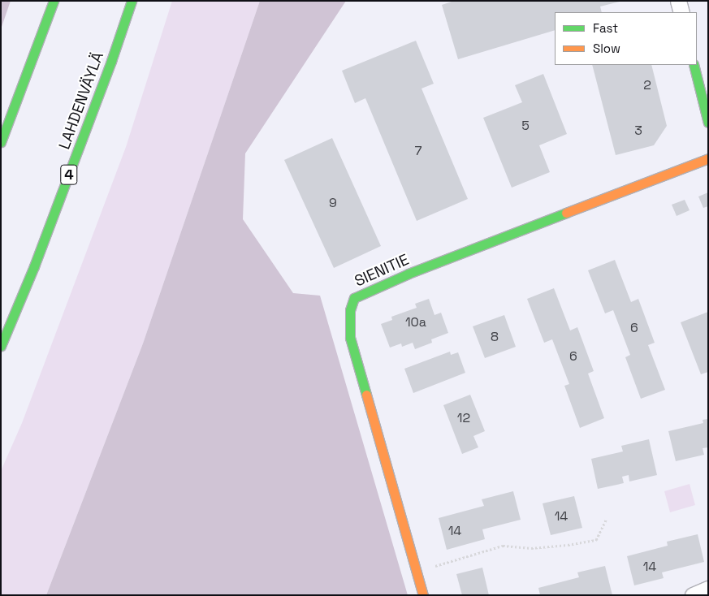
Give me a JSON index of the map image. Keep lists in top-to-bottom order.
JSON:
{
  "streets": {
    "main road": ["LAHDENVÄYLÄ", "4", "SIENITIE"]
  },
  "house_numbers": [
    "2",
    "5",
    "3",
    "7",
    "9",
    "10a",
    "6",
    "8",
    "6",
    "12",
    "14",
    "14",
    "14"
  ],
  "legend": ["Fast", "Slow"]
}
